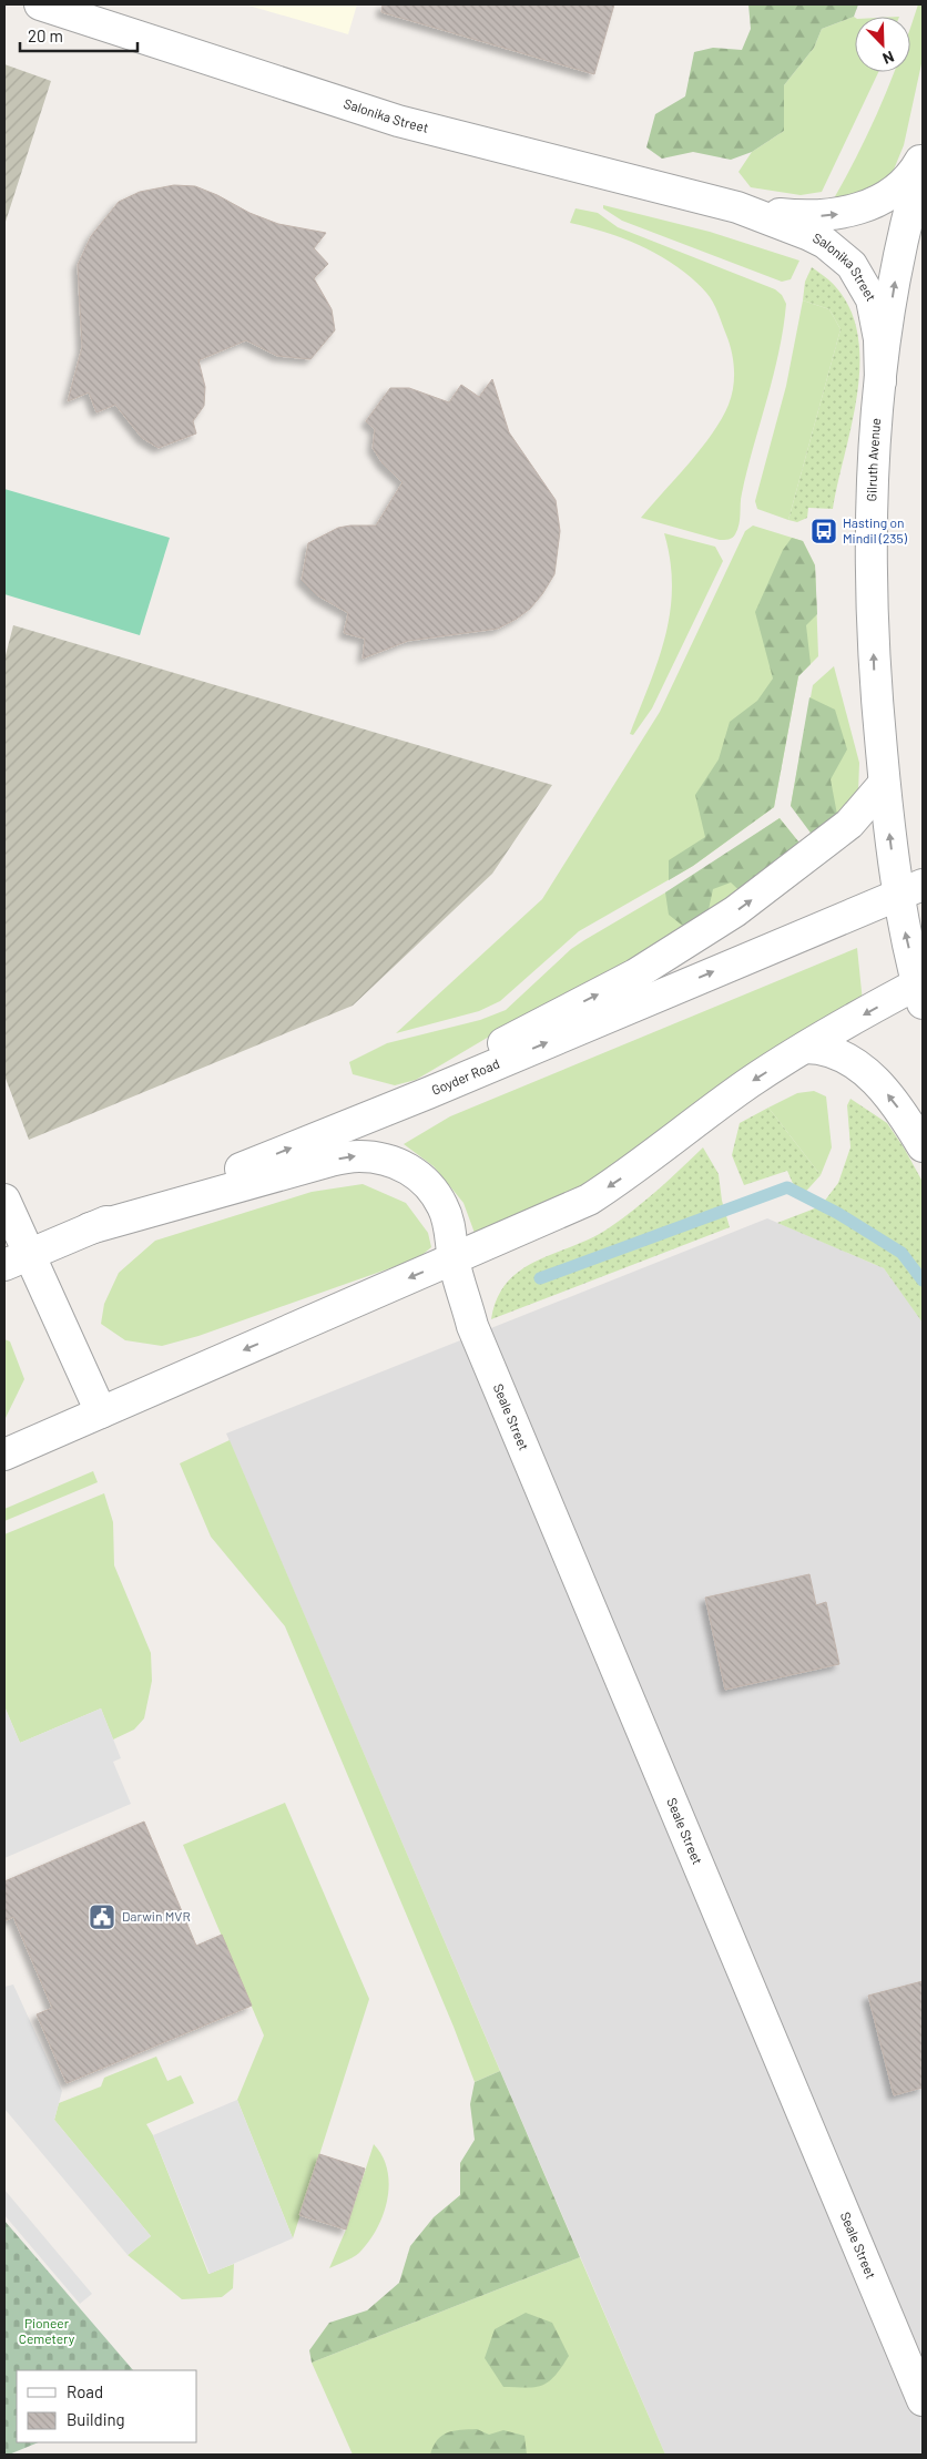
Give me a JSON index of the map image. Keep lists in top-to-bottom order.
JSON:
{
  "streets": {
    "street": [
      "Salonika Street",
      "Gilruth Avenue",
      "Goyder Road",
      "Seale Street"
    ]
  },
  "crossings": [
    ["Salonika Street", "Gilruth Avenue"],
    ["Gilruth Avenue", "Goyder Road"],
    ["Goyder Road", "Seale Street"]
  ],
  "one_way": ["Gilruth Avenue"],
  "parks": ["Pioneer Cemetery"],
  "places": {
    "bus stop": ["Hasting on Mindil (235)"],
    "public building": ["Darwin MVR"]
  },
  "legend": ["Road", "Building"],
  "scale_bar": "20 m",
  "north": "bottom right"
}
